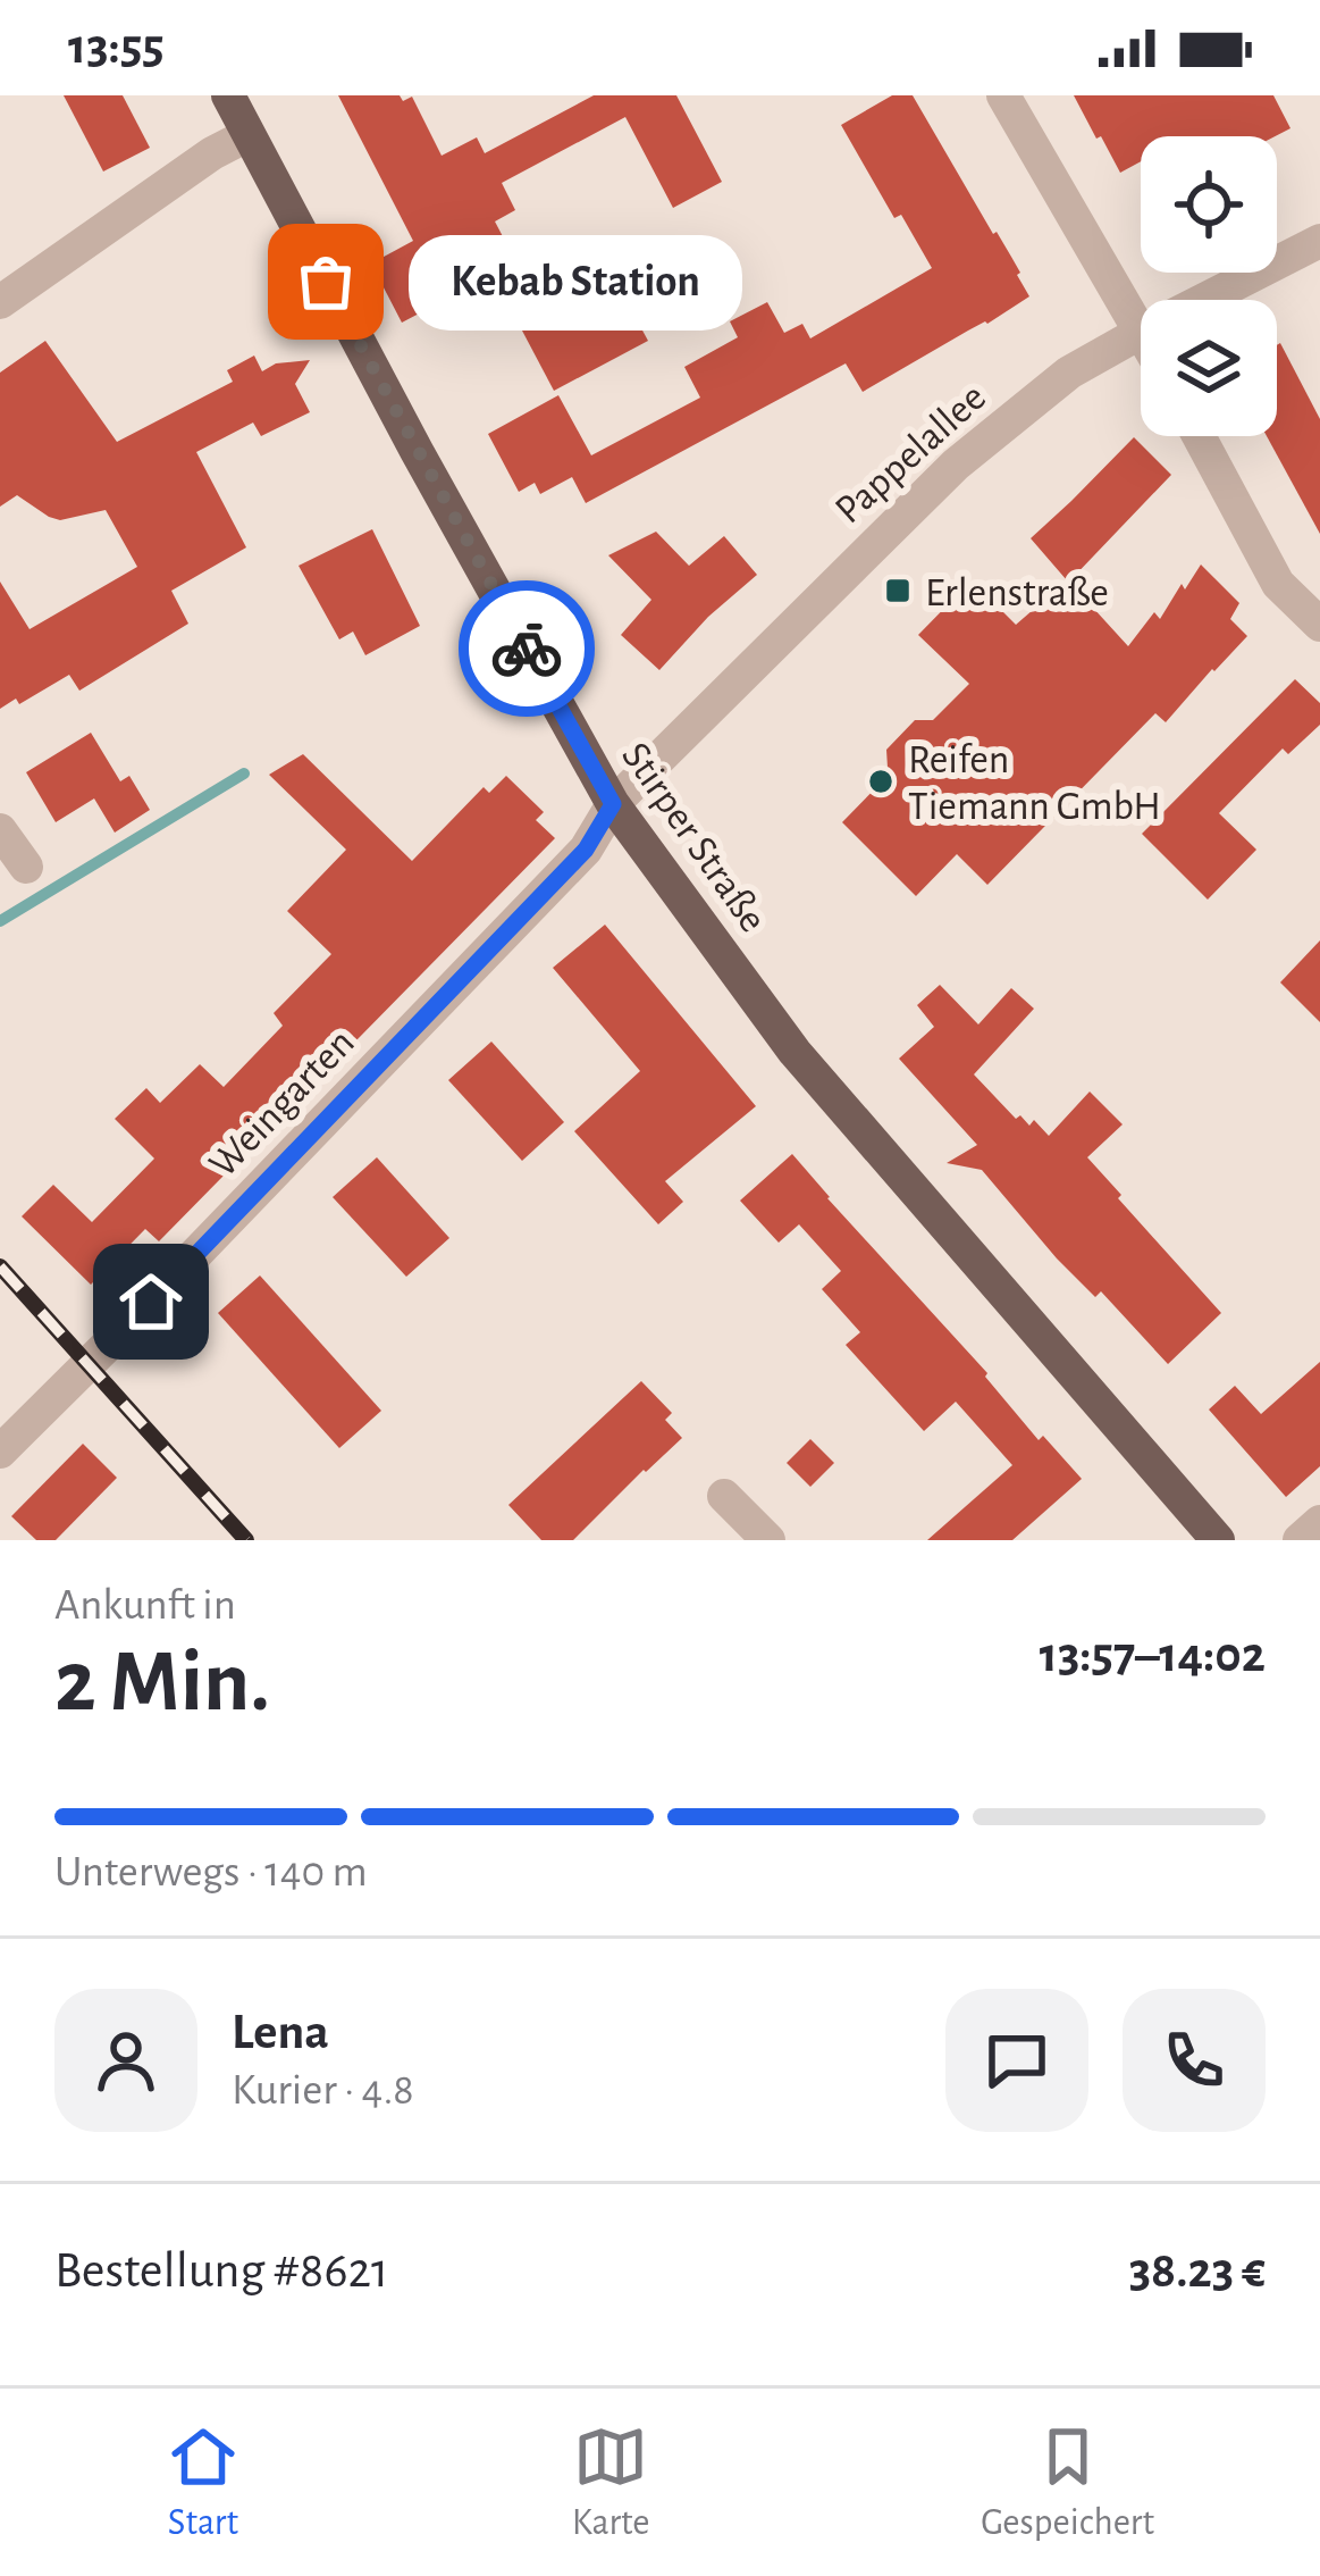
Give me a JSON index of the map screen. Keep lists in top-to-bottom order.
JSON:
{
  "streets": {
    "main road": ["Stirper Straße"],
    "street": ["Pappelallee", "Weingarten"]
  },
  "crossings": [
    ["Pappelallee", "Stirper Straße"],
    ["Pappelallee", "Weingarten"],
    ["Stirper Straße", "Weingarten"]
  ],
  "places": {
    "other": ["Kebab Station", "Reifen Tiemann GmbH"],
    "transit": ["Erlenstraße"]
  },
  "page": {
    "status": "13:55",
    "bubble": "Kebab Station",
    "heading": ["2 Min.", "Ankunft in", "13:57–14:02"],
    "panel": [
      "Lena",
      "Kurier · 4.8",
      "Bestellung #8621",
      "38.23 €"
    ],
    "bar": "Unterwegs · 140 m",
    "tabs": ["Start", "Karte", "Gespeichert"]
  }
}
